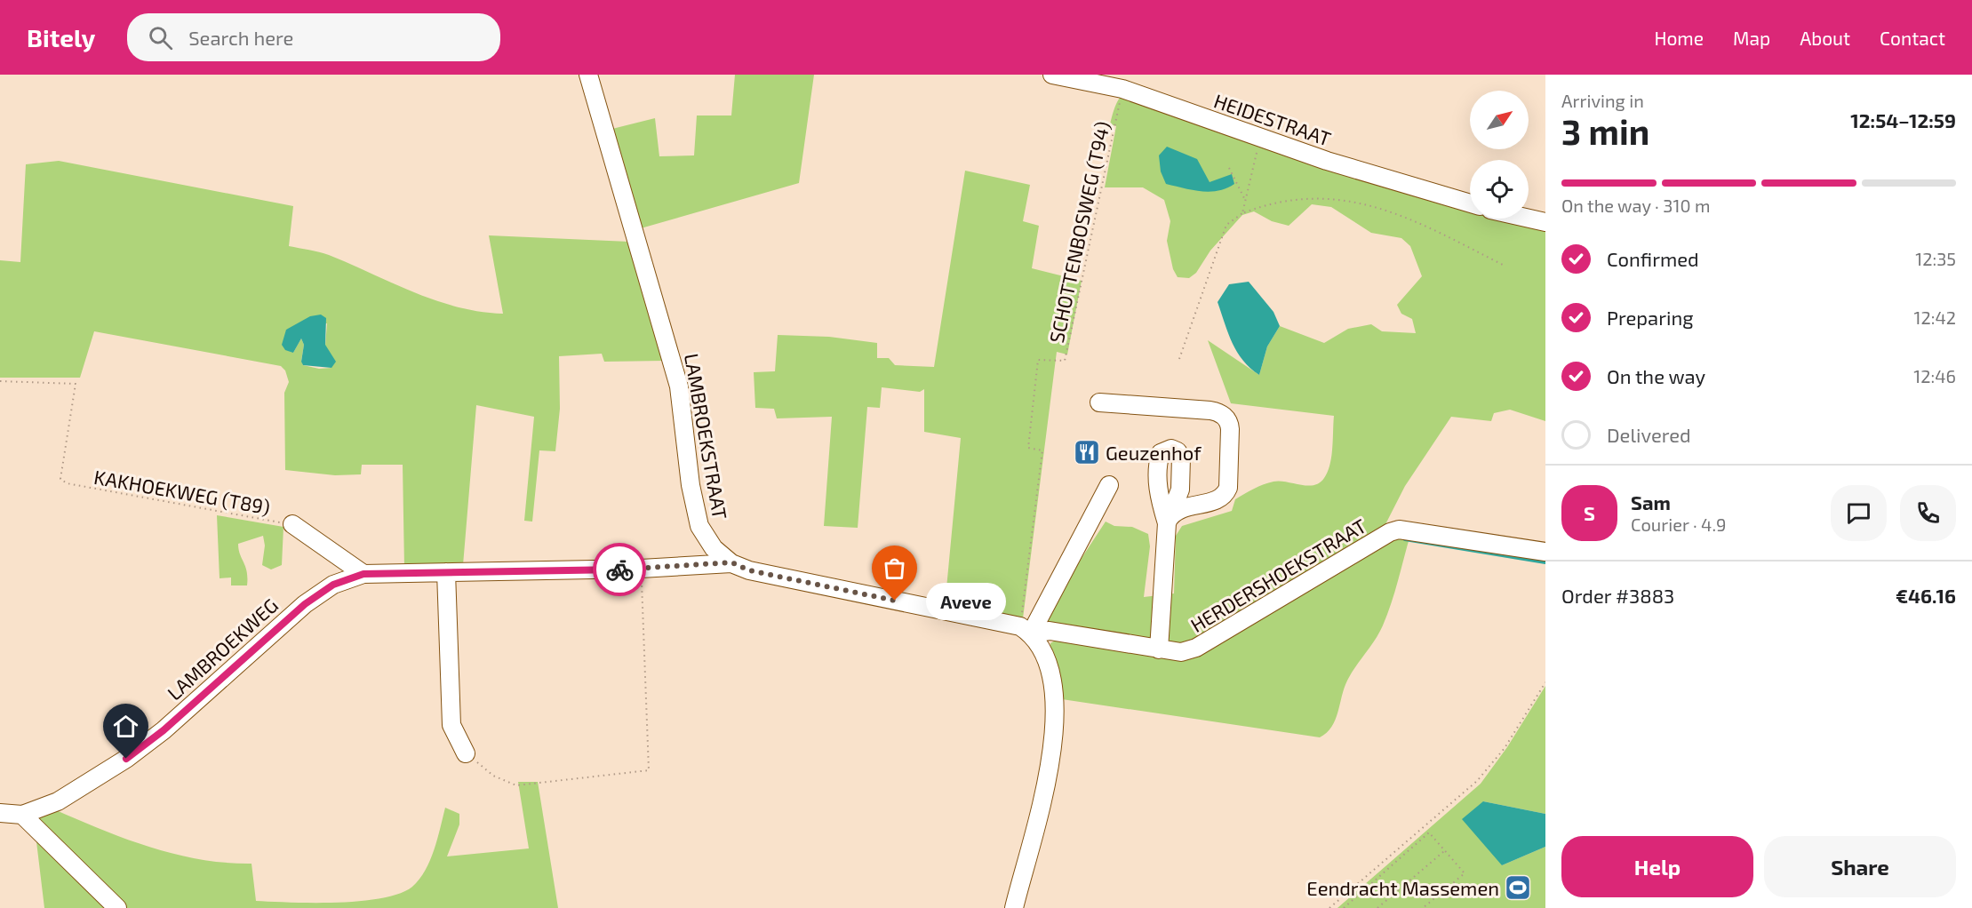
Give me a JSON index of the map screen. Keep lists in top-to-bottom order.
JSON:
{
  "streets": {
    "street": [
      "HEIDESTRAAT",
      "LAMBROEKSTRAAT",
      "HERDERSHOEKSTRAAT",
      "LAMBROEKWEG"
    ],
    "path": ["SCHOTTENBOSWEG (T94)", "KAKHOEKWEG (T89)"]
  },
  "crossings": [
    ["HEIDESTRAAT", "SCHOTTENBOSWEG (T94)"],
    ["SCHOTTENBOSWEG (T94)", "LAMBROEKSTRAAT"],
    ["SCHOTTENBOSWEG (T94)", "HERDERSHOEKSTRAAT"],
    ["LAMBROEKSTRAAT", "HERDERSHOEKSTRAAT"],
    ["LAMBROEKSTRAAT", "LAMBROEKWEG"]
  ],
  "places": {
    "restaurant": ["Geuzenhof"],
    "other": ["Aveve"],
    "sports": ["Eendracht Massemen"]
  },
  "north": "top right",
  "page": {
    "header": "Bitely",
    "search": "Search here",
    "nav": [
      "Home",
      "Map",
      "About",
      "Contact"
    ],
    "heading": ["3 min", "Arriving in", "12:54–12:59"],
    "panel": [
      "Sam",
      "Courier · 4.9",
      "Order #3883",
      "€46.16"
    ],
    "bar": "On the way · 310 m",
    "list": [
      ["Confirmed", "12:35"],
      ["Preparing", "12:42"],
      ["On the way", "12:46"],
      "Delivered"
    ],
    "round": "S",
    "bubble": "Aveve",
    "buttons": ["Help", "Share"]
  }
}
